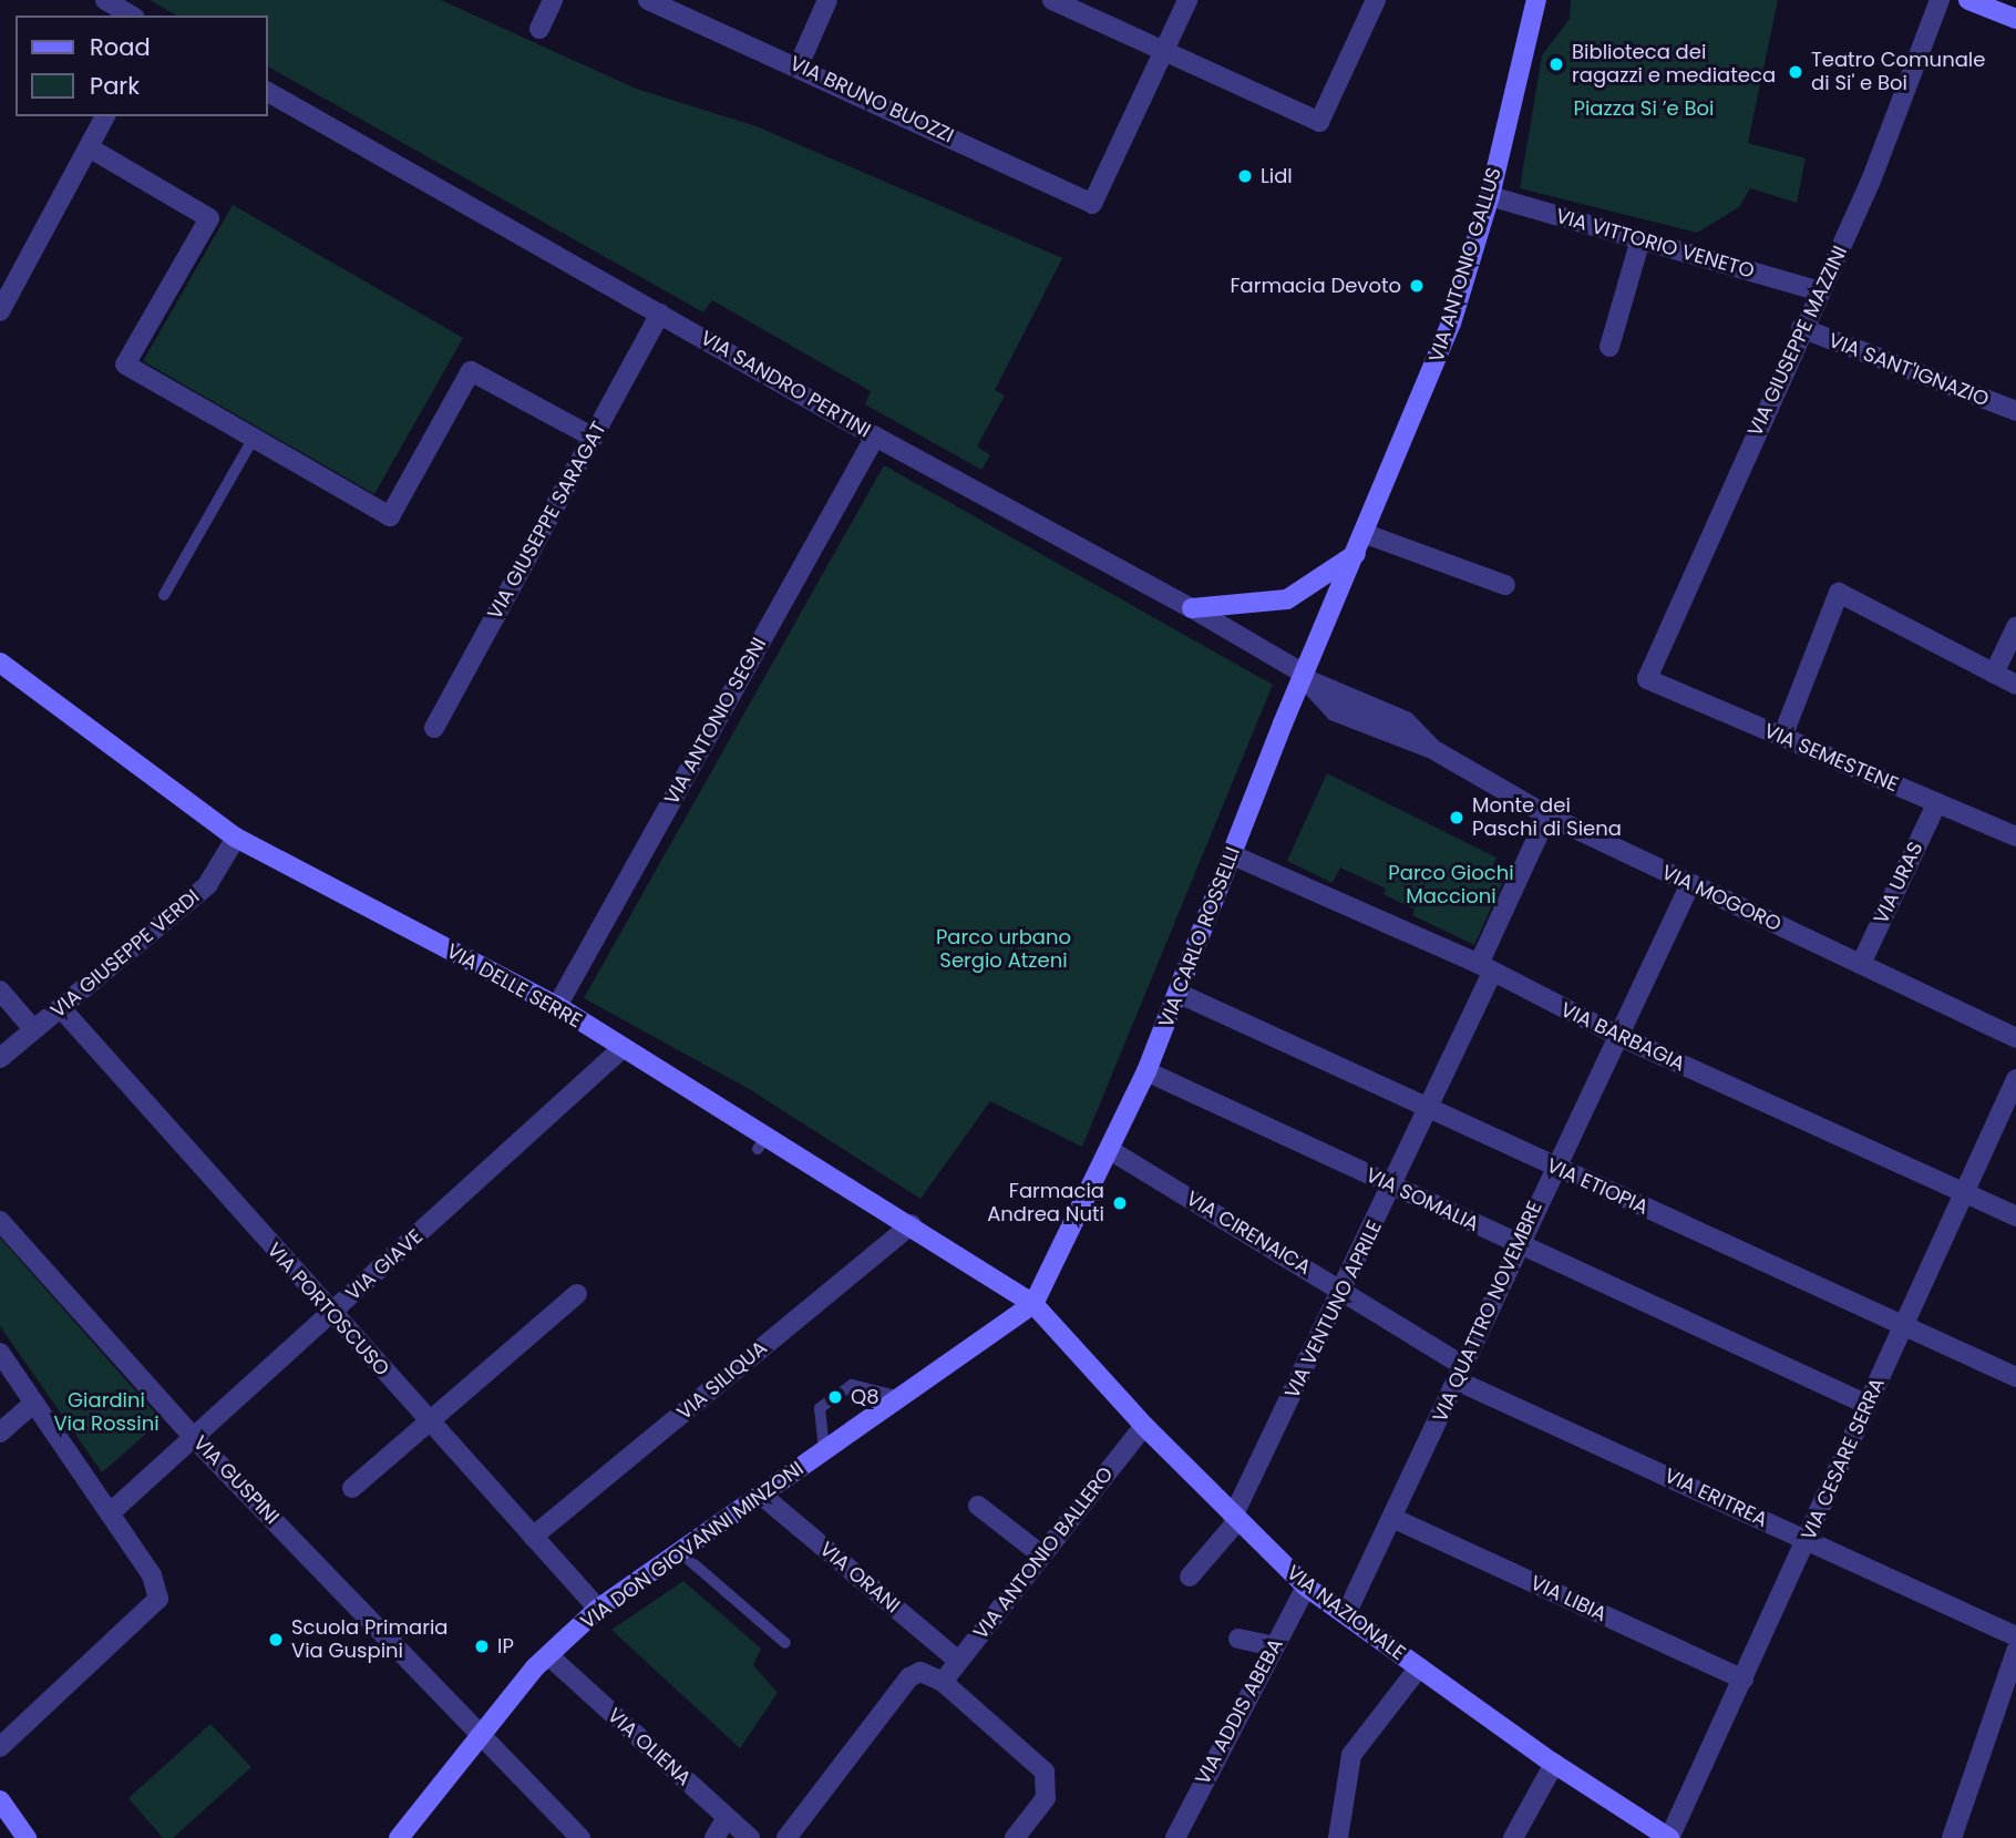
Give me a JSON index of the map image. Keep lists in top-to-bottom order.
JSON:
{
  "streets": {
    "street": [
      "VIA BRUNO BUOZZI",
      "VIA VITTORIO VENETO",
      "VIA ANTONIO GALLUS",
      "VIA GIUSEPPE MAZZINI",
      "VIA SANT'IGNAZIO",
      "VIA SANDRO PERTINI",
      "VIA GIUSEPPE SARAGAT",
      "VIA ANTONIO SEGNI",
      "VIA SEMESTENE",
      "VIA URAS",
      "VIA MOGORO",
      "VIA CARLO ROSSELLI",
      "VIA GIUSEPPE VERDI",
      "VIA DELLE SERRE",
      "VIA BARBAGIA",
      "VIA ETIOPIA",
      "VIA SOMALIA",
      "VIA CIRENAICA",
      "VIA GIAVE",
      "VIA PORTOSCUSO",
      "VIA VENTUNO APRILE",
      "VIA QUATTRO NOVEMBRE",
      "VIA SILIQUA",
      "VIA CESARE SERRA",
      "VIA GUSPINI",
      "VIA ERITREA",
      "VIA DON GIOVANNI MINZONI",
      "VIA ANTONIO BALLERO",
      "VIA ORANI",
      "VIA LIBIA",
      "VIA NAZIONALE",
      "VIA ADDIS ABEBA",
      "VIA OLIENA"
    ]
  },
  "crossings": [
    ["VIA VITTORIO VENETO", "VIA ANTONIO GALLUS"],
    ["VIA VITTORIO VENETO", "VIA GIUSEPPE MAZZINI"],
    ["VIA ANTONIO GALLUS", "VIA CARLO ROSSELLI"],
    ["VIA GIUSEPPE MAZZINI", "VIA SANT'IGNAZIO"],
    ["VIA GIUSEPPE MAZZINI", "VIA SEMESTENE"],
    ["VIA SANDRO PERTINI", "VIA GIUSEPPE SARAGAT"],
    ["VIA SANDRO PERTINI", "VIA ANTONIO SEGNI"],
    ["VIA SANDRO PERTINI", "VIA MOGORO"],
    ["VIA SANDRO PERTINI", "VIA CARLO ROSSELLI"],
    ["VIA ANTONIO SEGNI", "VIA DELLE SERRE"],
    ["VIA SEMESTENE", "VIA URAS"],
    ["VIA URAS", "VIA MOGORO"],
    ["VIA MOGORO", "VIA CARLO ROSSELLI"],
    ["VIA MOGORO", "VIA VENTUNO APRILE"],
    ["VIA MOGORO", "VIA QUATTRO NOVEMBRE"],
    ["VIA CARLO ROSSELLI", "VIA DELLE SERRE"],
    ["VIA CARLO ROSSELLI", "VIA BARBAGIA"],
    ["VIA CARLO ROSSELLI", "VIA ETIOPIA"],
    ["VIA CARLO ROSSELLI", "VIA SOMALIA"],
    ["VIA CARLO ROSSELLI", "VIA CIRENAICA"],
    ["VIA CARLO ROSSELLI", "VIA DON GIOVANNI MINZONI"],
    ["VIA CARLO ROSSELLI", "VIA NAZIONALE"],
    ["VIA GIUSEPPE VERDI", "VIA DELLE SERRE"],
    ["VIA GIUSEPPE VERDI", "VIA PORTOSCUSO"],
    ["VIA DELLE SERRE", "VIA GIAVE"],
    ["VIA DELLE SERRE", "VIA SILIQUA"],
    ["VIA DELLE SERRE", "VIA DON GIOVANNI MINZONI"],
    ["VIA DELLE SERRE", "VIA NAZIONALE"],
    ["VIA BARBAGIA", "VIA VENTUNO APRILE"],
    ["VIA BARBAGIA", "VIA QUATTRO NOVEMBRE"],
    ["VIA BARBAGIA", "VIA CESARE SERRA"],
    ["VIA ETIOPIA", "VIA VENTUNO APRILE"],
    ["VIA ETIOPIA", "VIA QUATTRO NOVEMBRE"],
    ["VIA ETIOPIA", "VIA CESARE SERRA"],
    ["VIA SOMALIA", "VIA VENTUNO APRILE"],
    ["VIA SOMALIA", "VIA QUATTRO NOVEMBRE"],
    ["VIA SOMALIA", "VIA CESARE SERRA"],
    ["VIA CIRENAICA", "VIA VENTUNO APRILE"],
    ["VIA CIRENAICA", "VIA QUATTRO NOVEMBRE"],
    ["VIA CIRENAICA", "VIA ERITREA"],
    ["VIA GIAVE", "VIA PORTOSCUSO"],
    ["VIA GIAVE", "VIA GUSPINI"],
    ["VIA PORTOSCUSO", "VIA SILIQUA"],
    ["VIA PORTOSCUSO", "VIA DON GIOVANNI MINZONI"],
    ["VIA VENTUNO APRILE", "VIA NAZIONALE"],
    ["VIA QUATTRO NOVEMBRE", "VIA ERITREA"],
    ["VIA QUATTRO NOVEMBRE", "VIA LIBIA"],
    ["VIA QUATTRO NOVEMBRE", "VIA NAZIONALE"],
    ["VIA CESARE SERRA", "VIA ERITREA"],
    ["VIA CESARE SERRA", "VIA LIBIA"],
    ["VIA CESARE SERRA", "VIA NAZIONALE"],
    ["VIA GUSPINI", "VIA DON GIOVANNI MINZONI"],
    ["VIA DON GIOVANNI MINZONI", "VIA ORANI"],
    ["VIA DON GIOVANNI MINZONI", "VIA NAZIONALE"],
    ["VIA DON GIOVANNI MINZONI", "VIA OLIENA"],
    ["VIA ANTONIO BALLERO", "VIA ORANI"],
    ["VIA ANTONIO BALLERO", "VIA NAZIONALE"],
    ["VIA NAZIONALE", "VIA ADDIS ABEBA"]
  ],
  "parks": [
    "Piazza Si ’e Boi",
    "Parco Giochi Maccioni",
    "Parco urbano Sergio Atzeni",
    "Giardini Via Rossini"
  ],
  "places": [
    "Biblioteca dei ragazzi e mediateca",
    "Teatro Comunale di Si' e Boi",
    "Lidl",
    "Farmacia Devoto",
    "Monte dei Paschi di Siena",
    "Farmacia Andrea Nuti",
    "Q8",
    "Scuola Primaria Via Guspini",
    "IP"
  ],
  "legend": ["Road", "Park"]
}
